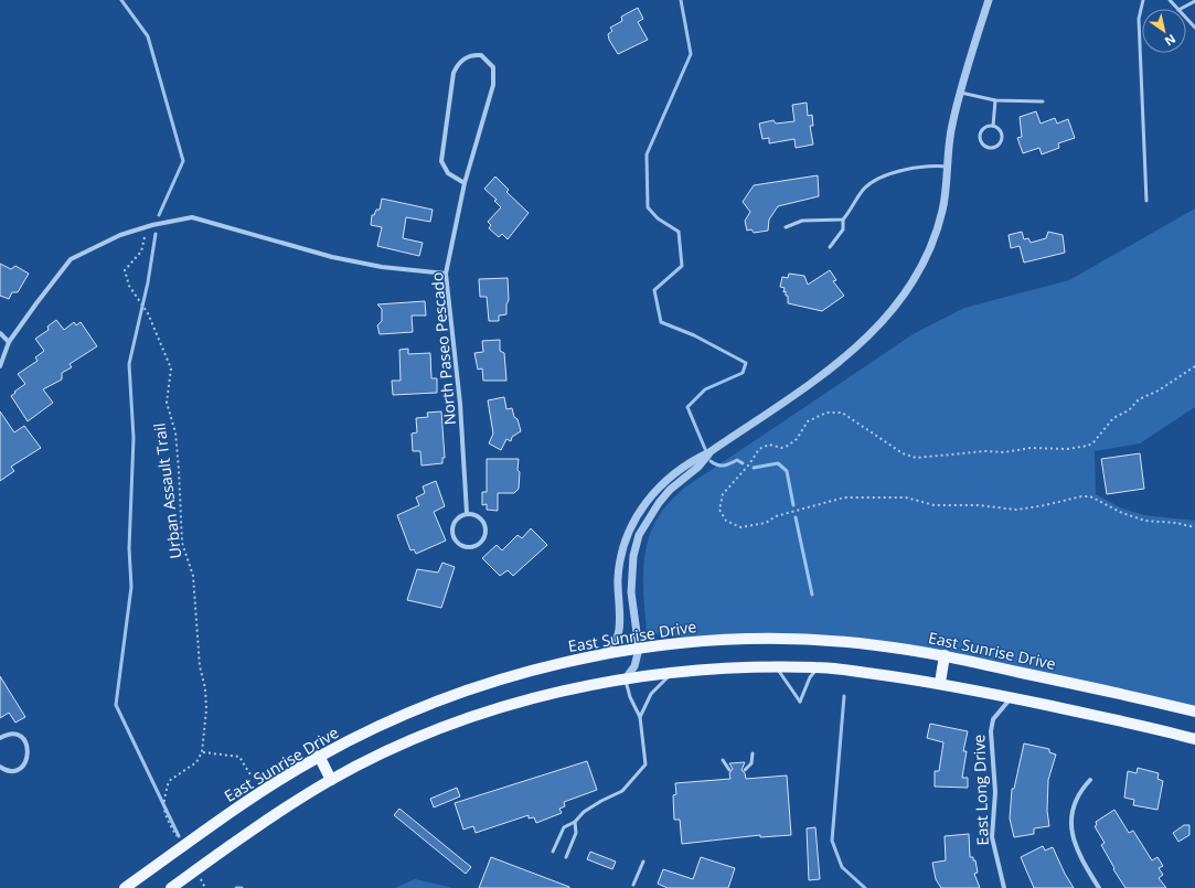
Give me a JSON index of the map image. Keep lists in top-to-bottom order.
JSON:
{
  "streets": {
    "main road": ["East Sunrise Drive"],
    "street": ["North Paseo Pescado", "East Long Drive"],
    "path": ["Urban Assault Trail"]
  },
  "north": "bottom right"
}
